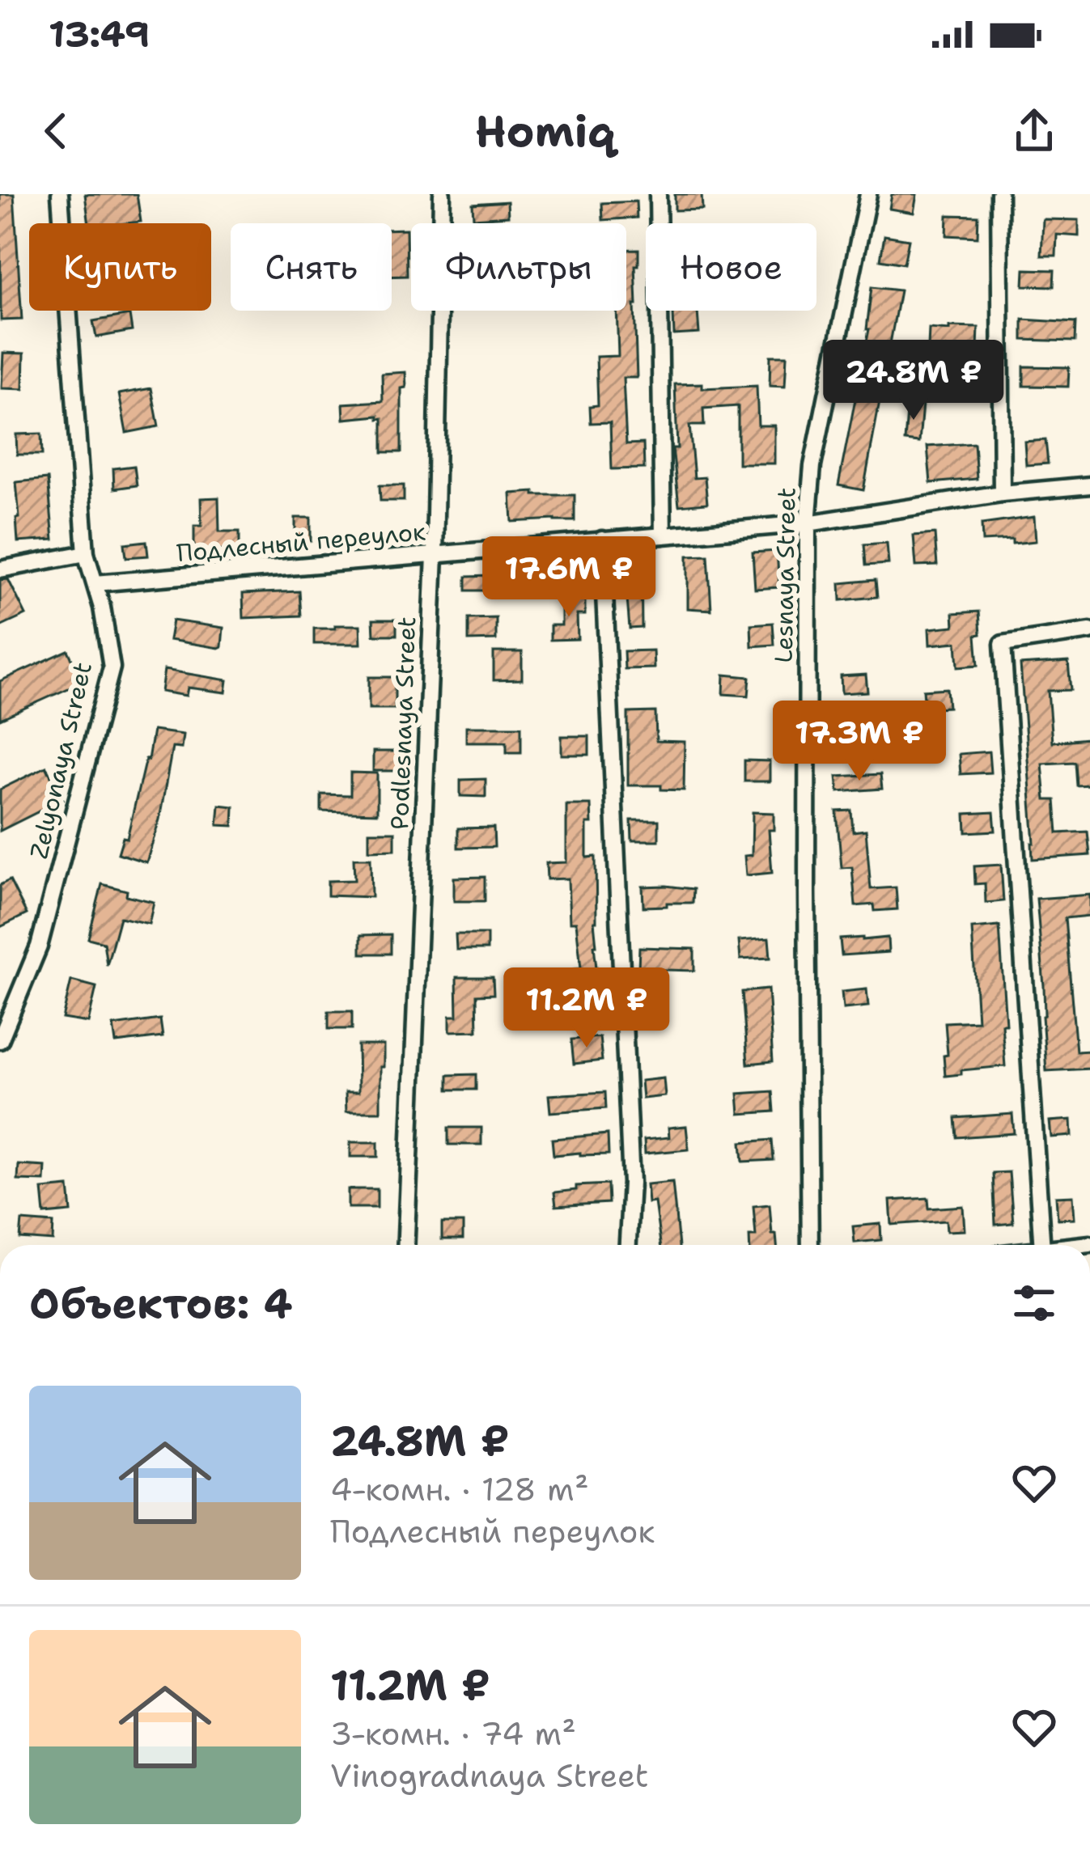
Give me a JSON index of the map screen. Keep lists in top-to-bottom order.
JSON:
{
  "streets": {
    "street": [
      "Подлесный переулок",
      "Lesnaya Street",
      "Podlesnaya Street",
      "Zelyonaya Street"
    ]
  },
  "crossings": [
    ["Подлесный переулок", "Lesnaya Street"],
    ["Подлесный переулок", "Podlesnaya Street"],
    ["Подлесный переулок", "Zelyonaya Street"]
  ],
  "page": {
    "status": "13:49",
    "header": "Homiq",
    "chip": [
      "Купить",
      "Снять",
      "Фильтры",
      "Новое"
    ],
    "price": [
      "24.8M ₽",
      "17.6M ₽",
      "17.3M ₽",
      "11.2M ₽"
    ],
    "heading": "Объектов: 4",
    "list": [
      {
        "name": "24.8M ₽",
        "note": "4-комн. · 128 m² · Подлесный переулок"
      },
      {
        "name": "11.2M ₽",
        "note": "3-комн. · 74 m² · Vinogradnaya Street"
      }
    ]
  }
}
